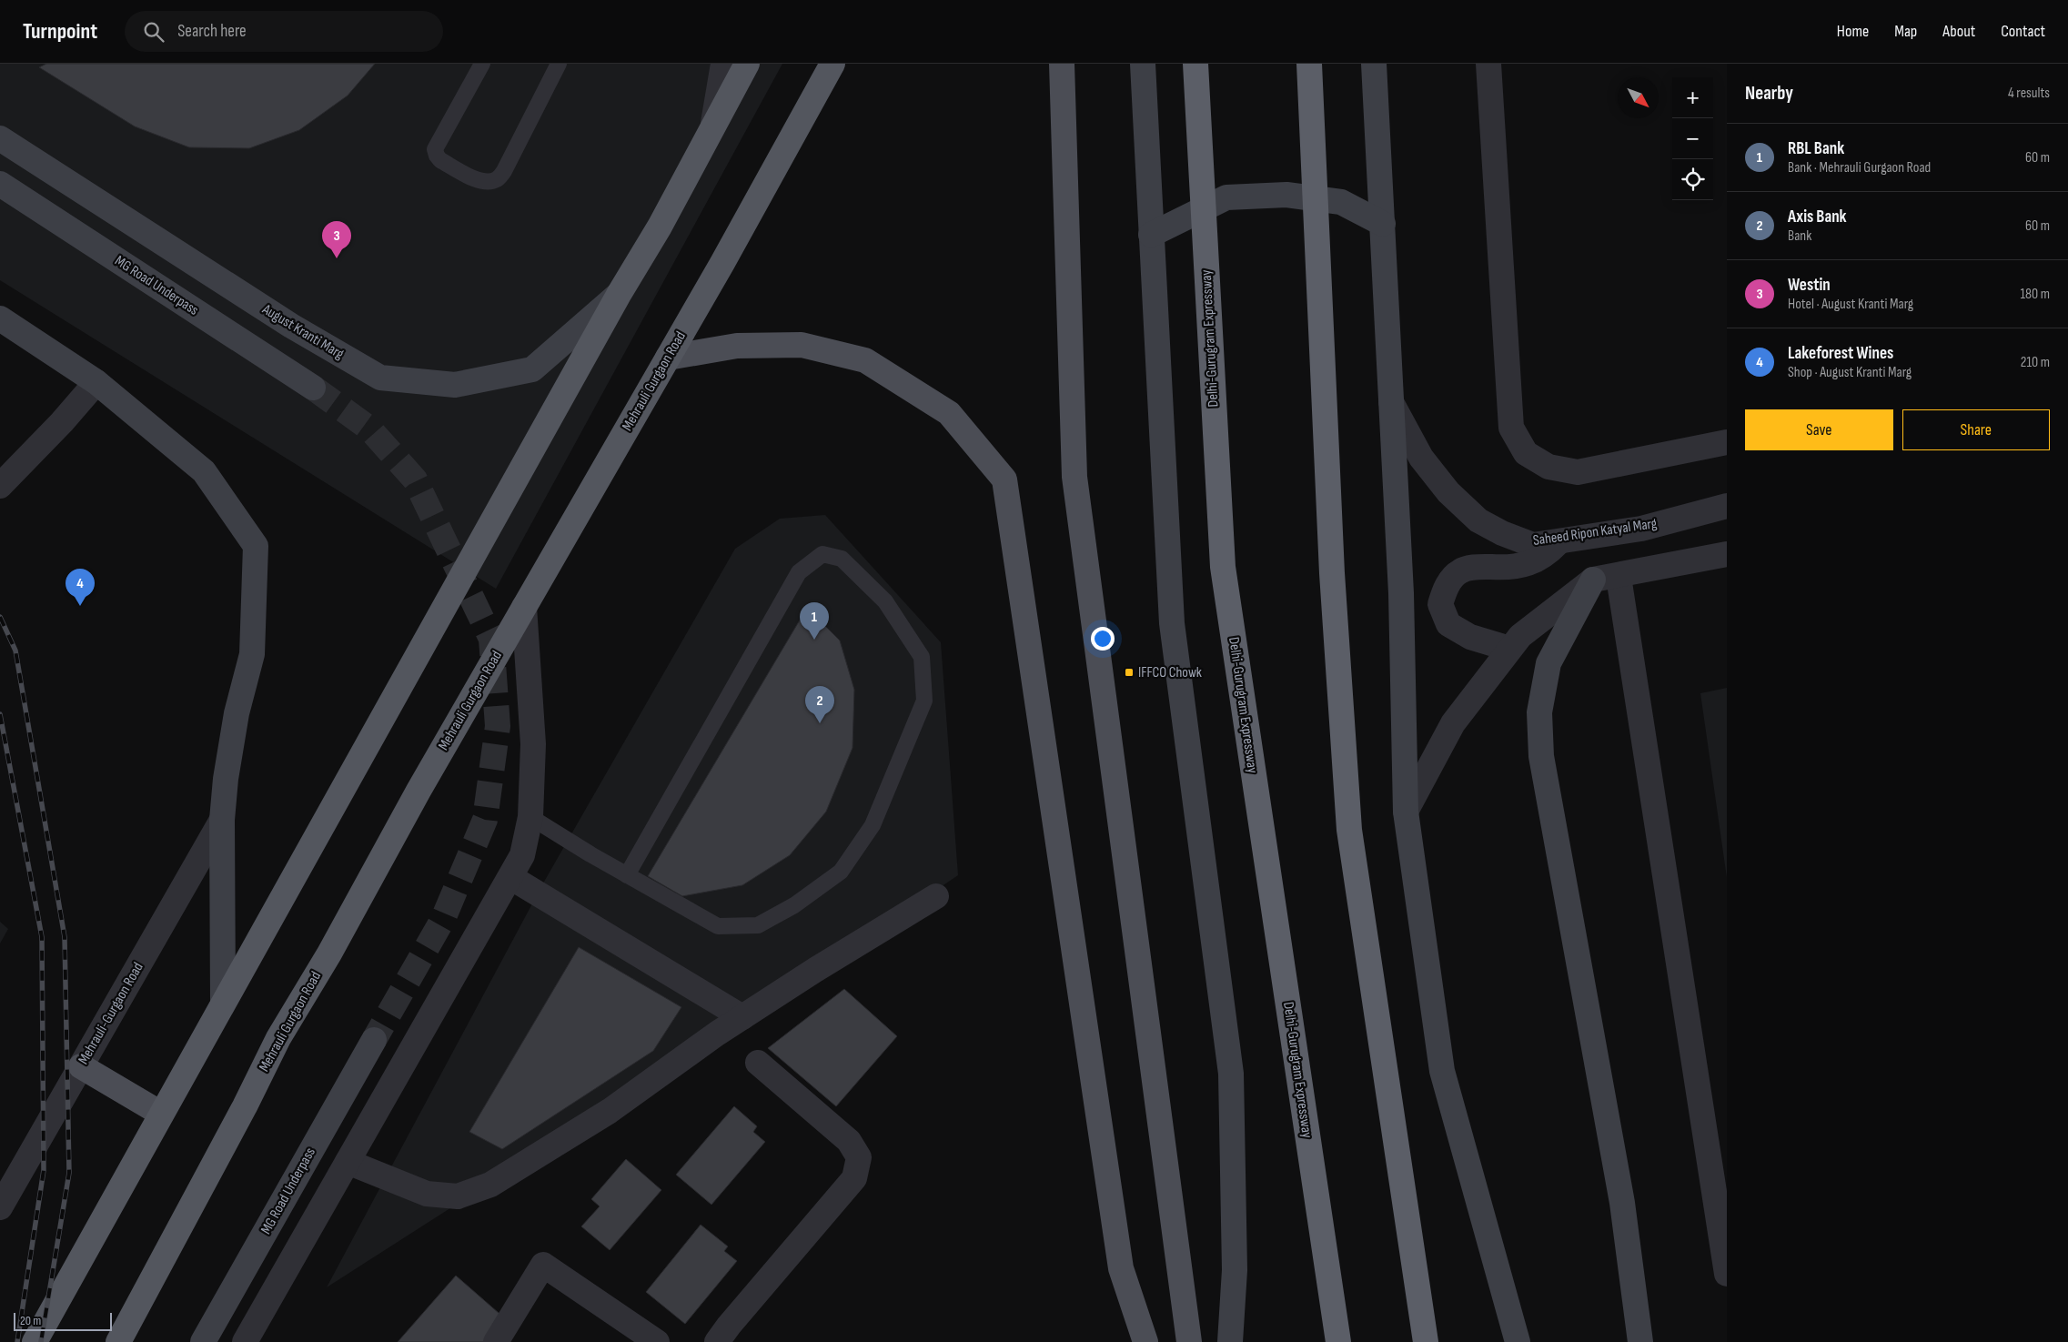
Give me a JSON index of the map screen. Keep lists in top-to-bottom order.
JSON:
{
  "streets": {
    "highway": ["Delhi-Gurugram Expressway", "Mehrauli Gurgaon Road"],
    "main road": ["MG Road Underpass", "August Kranti Marg"],
    "street": ["Saheed Ripon Katyal Marg", "Mehrauli-Gurgaon Road"]
  },
  "places": {
    "transit": ["IFFCO Chowk"]
  },
  "scale_bar": "20 m",
  "north": "bottom right",
  "page": {
    "header": "Turnpoint",
    "search": "Search here",
    "nav": [
      "Home",
      "Map",
      "About",
      "Contact"
    ],
    "heading": ["Nearby", "4 results"],
    "map_buttons": ["+", "−"],
    "list": [
      {
        "mark": "1",
        "name": "RBL Bank",
        "note": "Bank · Mehrauli Gurgaon Road",
        "value": "60 m"
      },
      {
        "mark": "2",
        "name": "Axis Bank",
        "note": "Bank",
        "value": "60 m"
      },
      {
        "mark": "3",
        "name": "Westin",
        "note": "Hotel · August Kranti Marg",
        "value": "180 m"
      },
      {
        "mark": "4",
        "name": "Lakeforest Wines",
        "note": "Shop · August Kranti Marg",
        "value": "210 m"
      }
    ],
    "pins": [
      "3",
      "4",
      "1",
      "2"
    ],
    "buttons": ["Save", "Share"],
    "scale": "20 m"
  }
}
